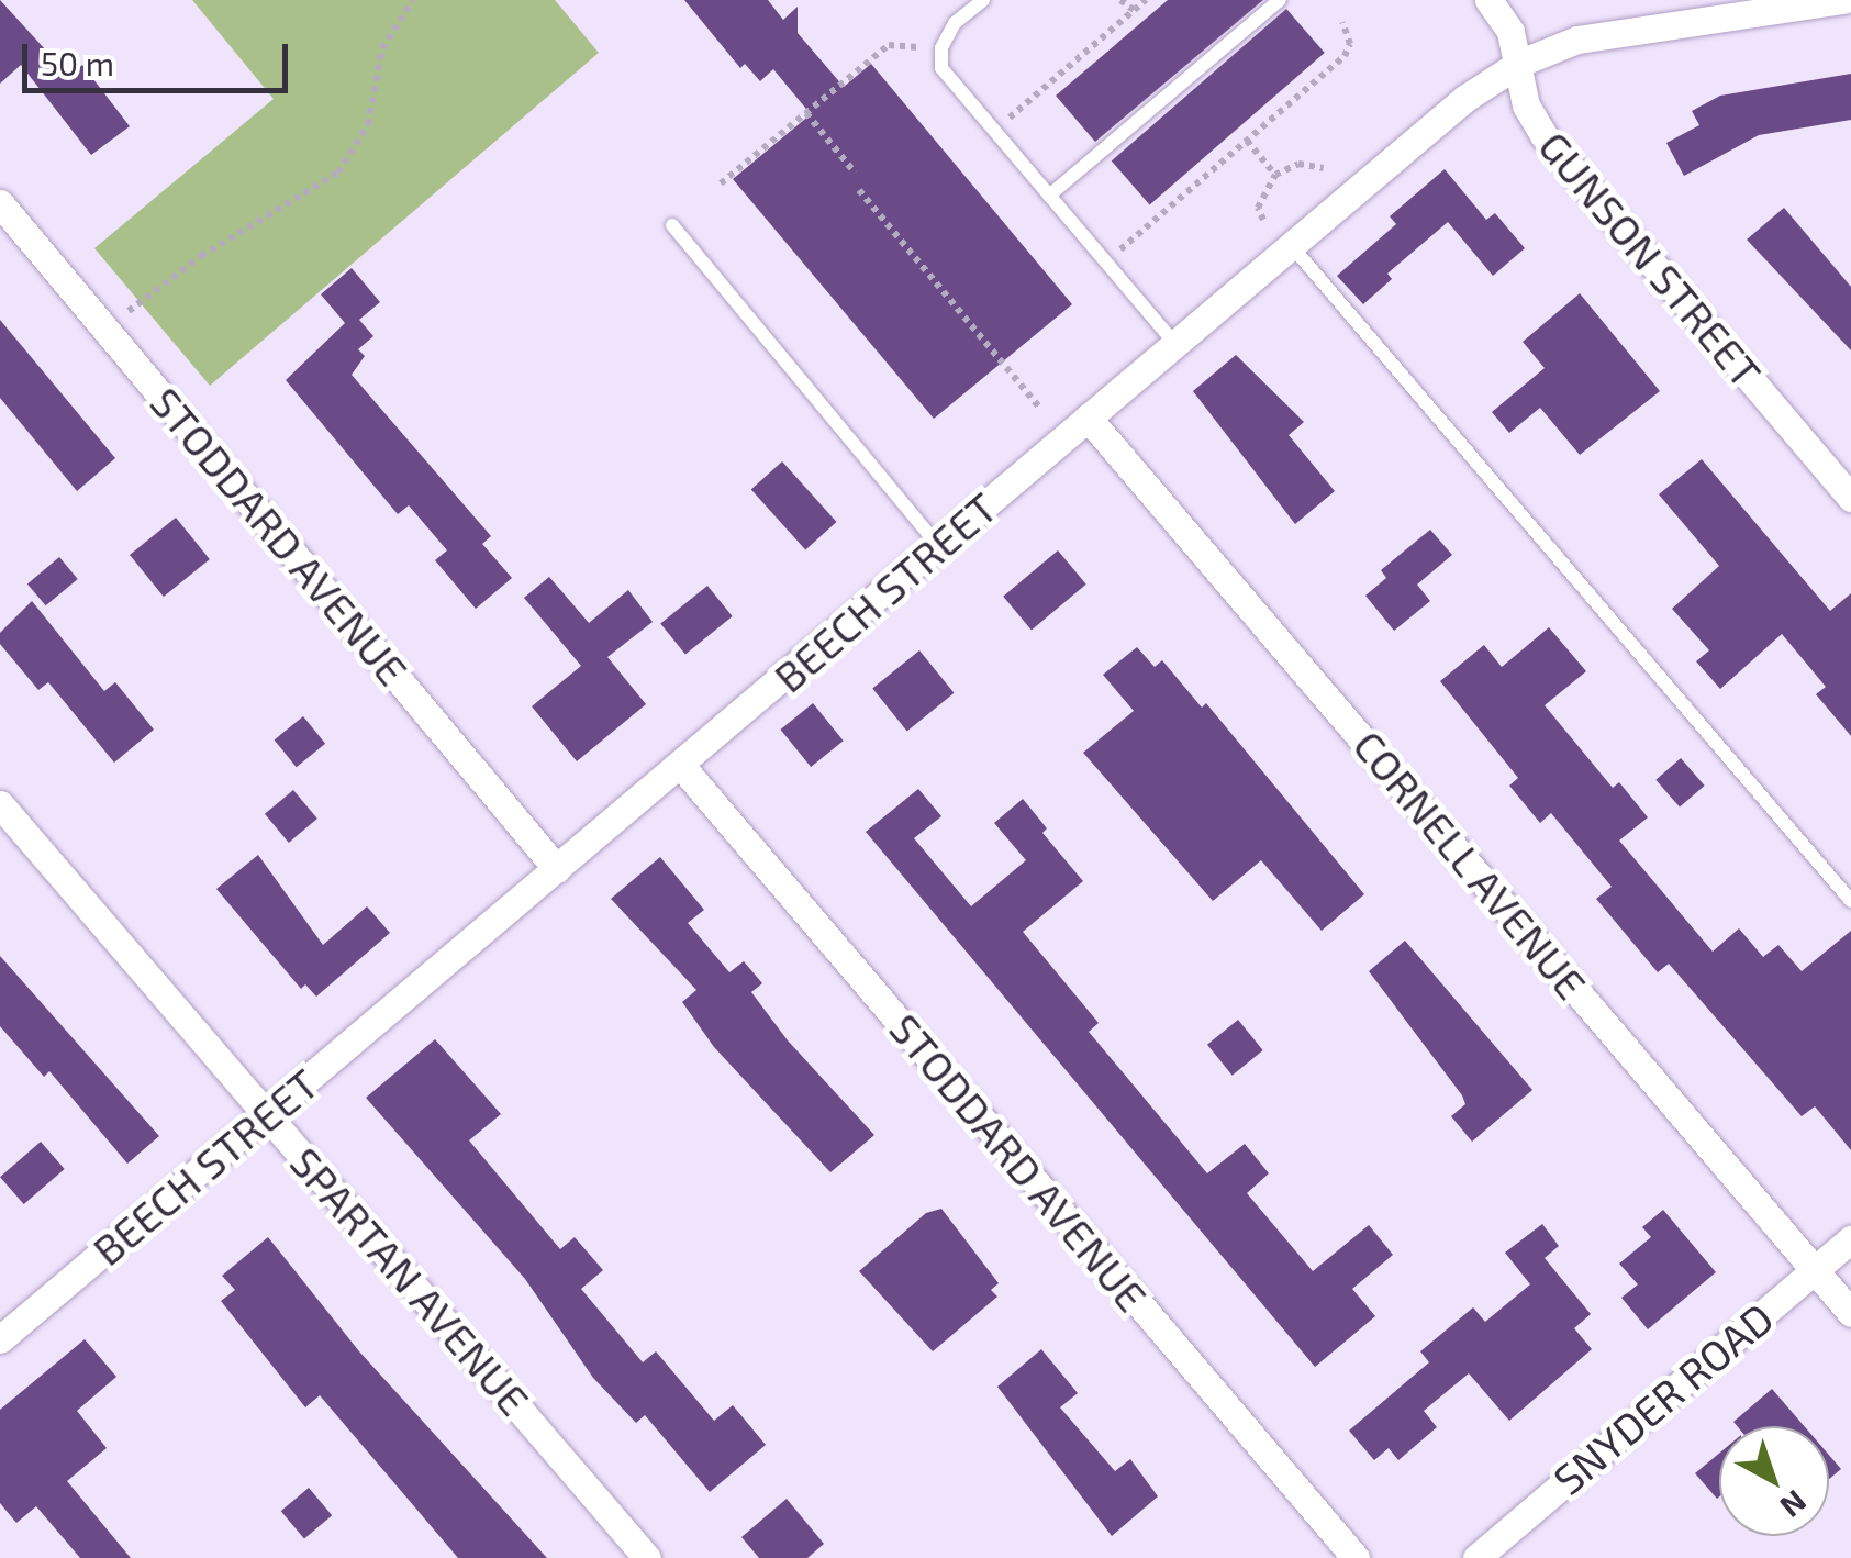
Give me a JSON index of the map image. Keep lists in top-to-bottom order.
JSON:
{
  "streets": {
    "street": [
      "GUNSON STREET",
      "STODDARD AVENUE",
      "BEECH STREET",
      "CORNELL AVENUE",
      "SPARTAN AVENUE",
      "SNYDER ROAD"
    ]
  },
  "crossings": [
    ["GUNSON STREET", "BEECH STREET"],
    ["STODDARD AVENUE", "BEECH STREET"],
    ["BEECH STREET", "CORNELL AVENUE"],
    ["BEECH STREET", "SPARTAN AVENUE"],
    ["CORNELL AVENUE", "SNYDER ROAD"]
  ],
  "scale_bar": "50 m",
  "north": "bottom right"
}
